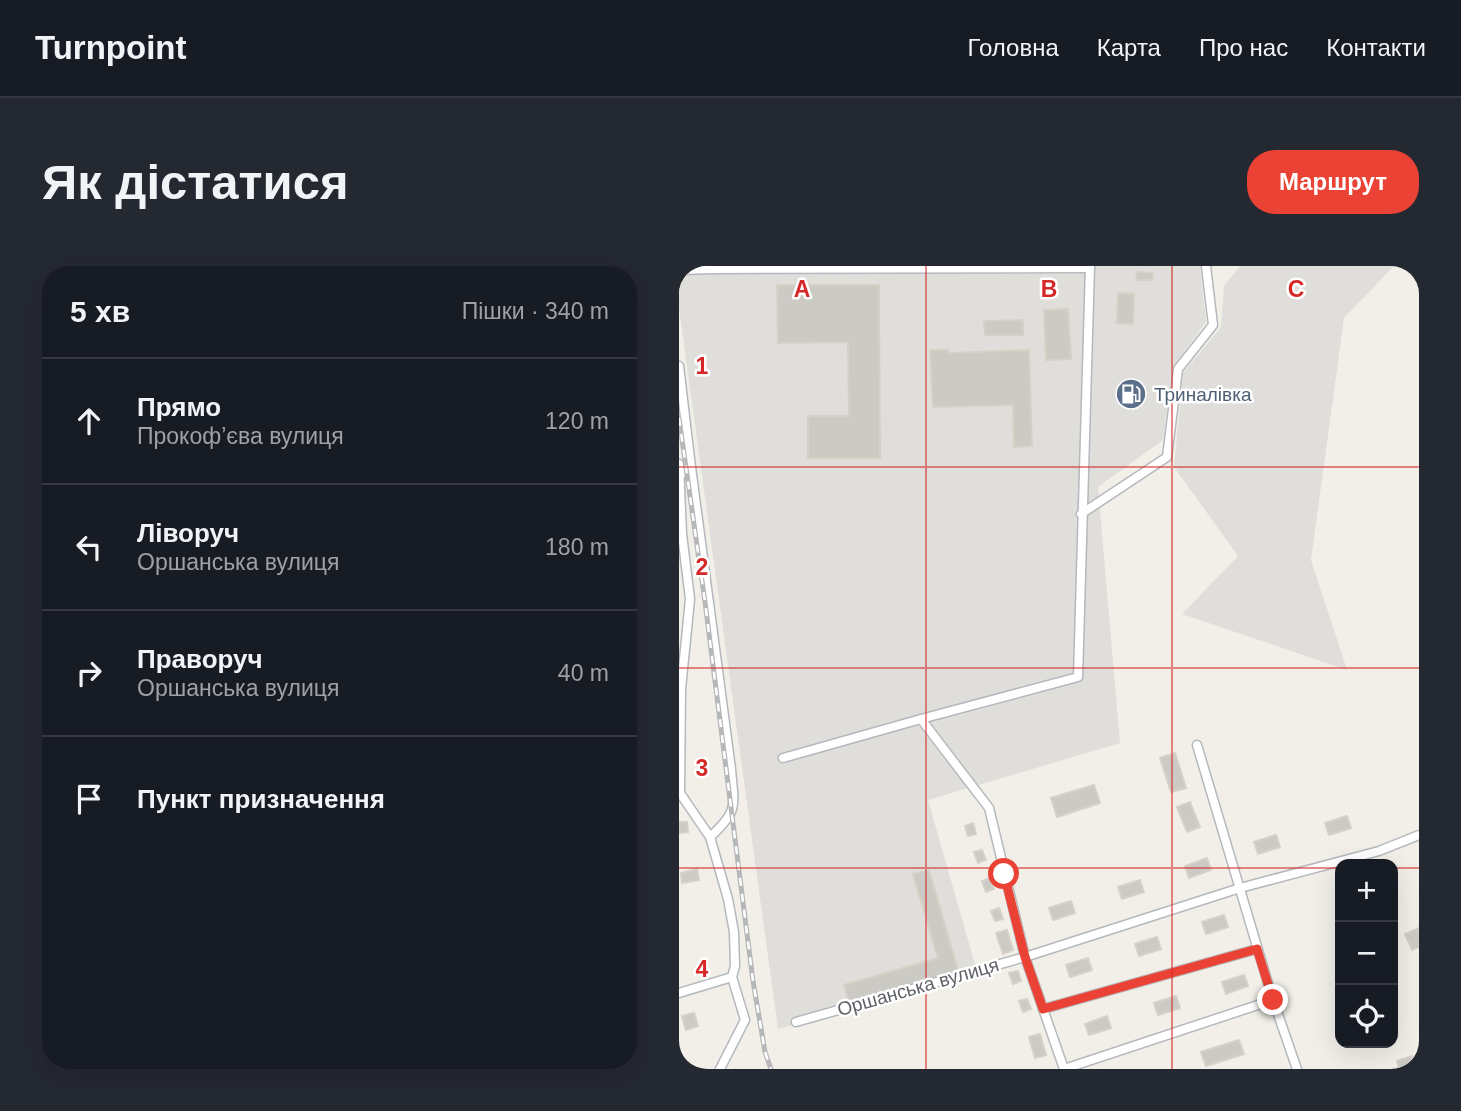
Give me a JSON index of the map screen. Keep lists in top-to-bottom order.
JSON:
{
  "streets": {
    "street": ["Оршанська вулиця"]
  },
  "places": {
    "fuel station": ["Триналівка"]
  },
  "page": {
    "header": "Turnpoint",
    "nav": [
      "Головна",
      "Карта",
      "Про нас",
      "Контакти"
    ],
    "buttons": "Маршрут",
    "title": "Як дістатися",
    "heading": ["5 хв", "Пішки · 340 m"],
    "list": [
      ["Прямо", "Прокоф’єва вулиця", "120 m"],
      ["Ліворуч", "Оршанська вулиця", "180 m"],
      ["Праворуч", "Оршанська вулиця", "40 m"],
      "Пункт призначення"
    ],
    "map_buttons": ["+", "−"]
  },
  "grid": {
    "columns": ["A", "B", "C"],
    "rows": [
      "1",
      "2",
      "3",
      "4"
    ]
  }
}
